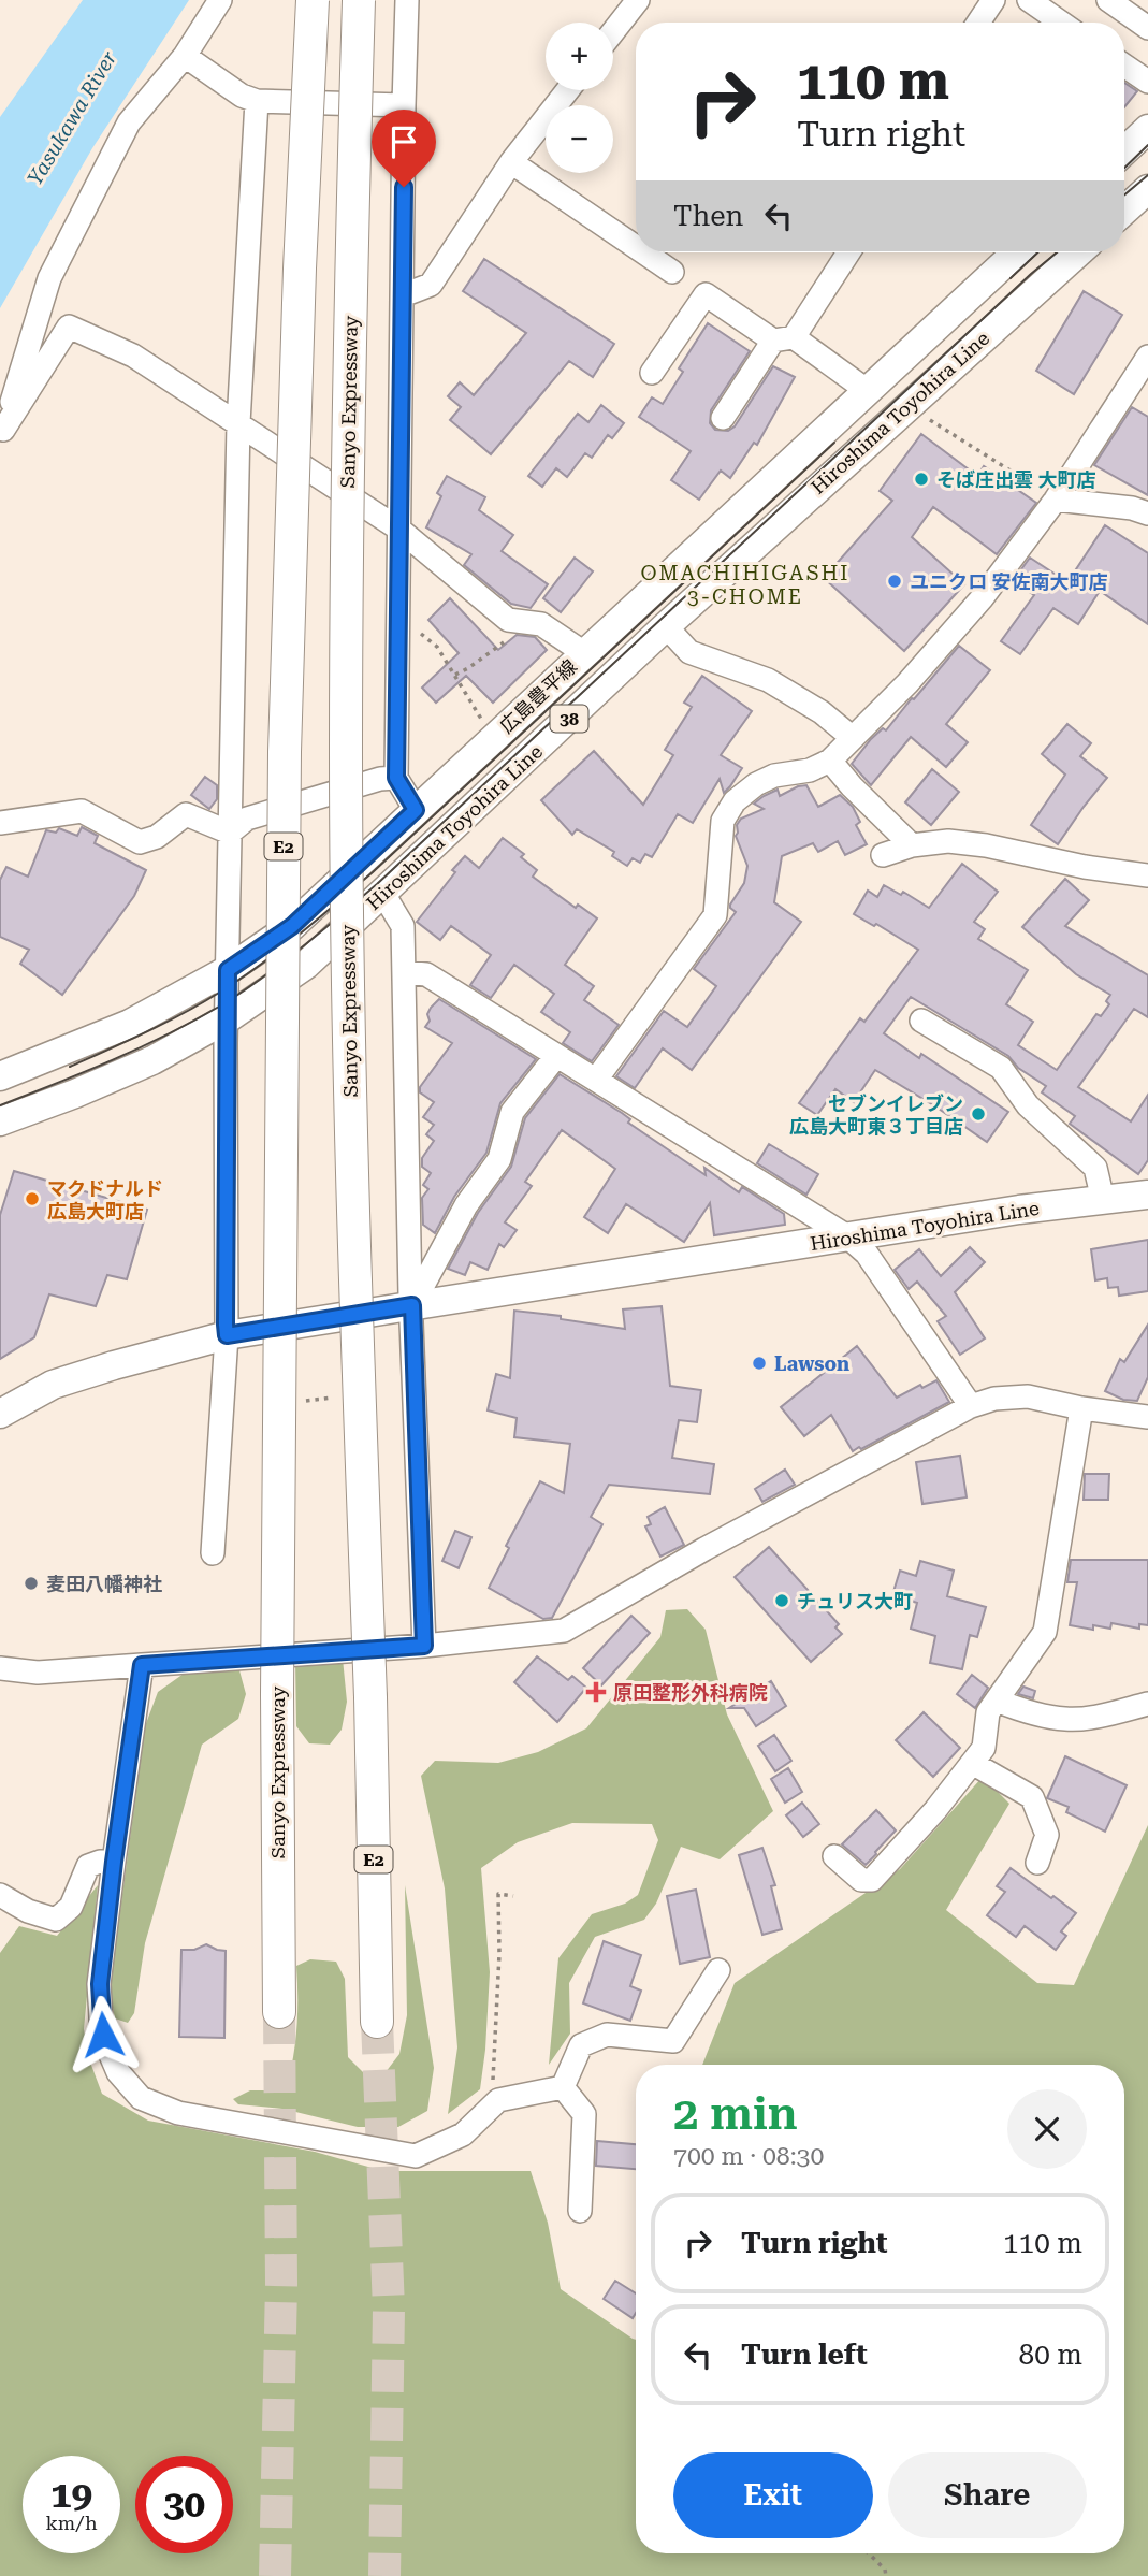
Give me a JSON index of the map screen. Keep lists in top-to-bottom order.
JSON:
{
  "streets": {
    "highway": ["Sanyo Expressway", "E2"],
    "main road": ["Hiroshima Toyohira Line", "広島豊平線", "38"]
  },
  "districts": ["OMACHIHIGASHI 3-CHOME"],
  "water": ["Yasukawa River"],
  "places": {
    "other": [
      "そば庄出雲 大町店",
      "ユニクロ 安佐南大町店",
      "セブンイレブン 広島大町東３丁目店",
      "マクドナルド 広島大町店",
      "Lawson",
      "麦田八幡神社",
      "チュリス大町"
    ],
    "health": ["原田整形外科病院"]
  },
  "page": {
    "map_buttons": ["+", "−"],
    "turn": ["110 m", "Turn right"],
    "then": "Then",
    "heading": ["2 min", "700 m · 08:30"],
    "list": [
      {
        "name": "Turn right",
        "value": "110 m"
      },
      {
        "name": "Turn left",
        "value": "80 m"
      }
    ],
    "buttons": ["Exit", "Share"],
    "speed": "19 km/h",
    "limit": "30"
  }
}
